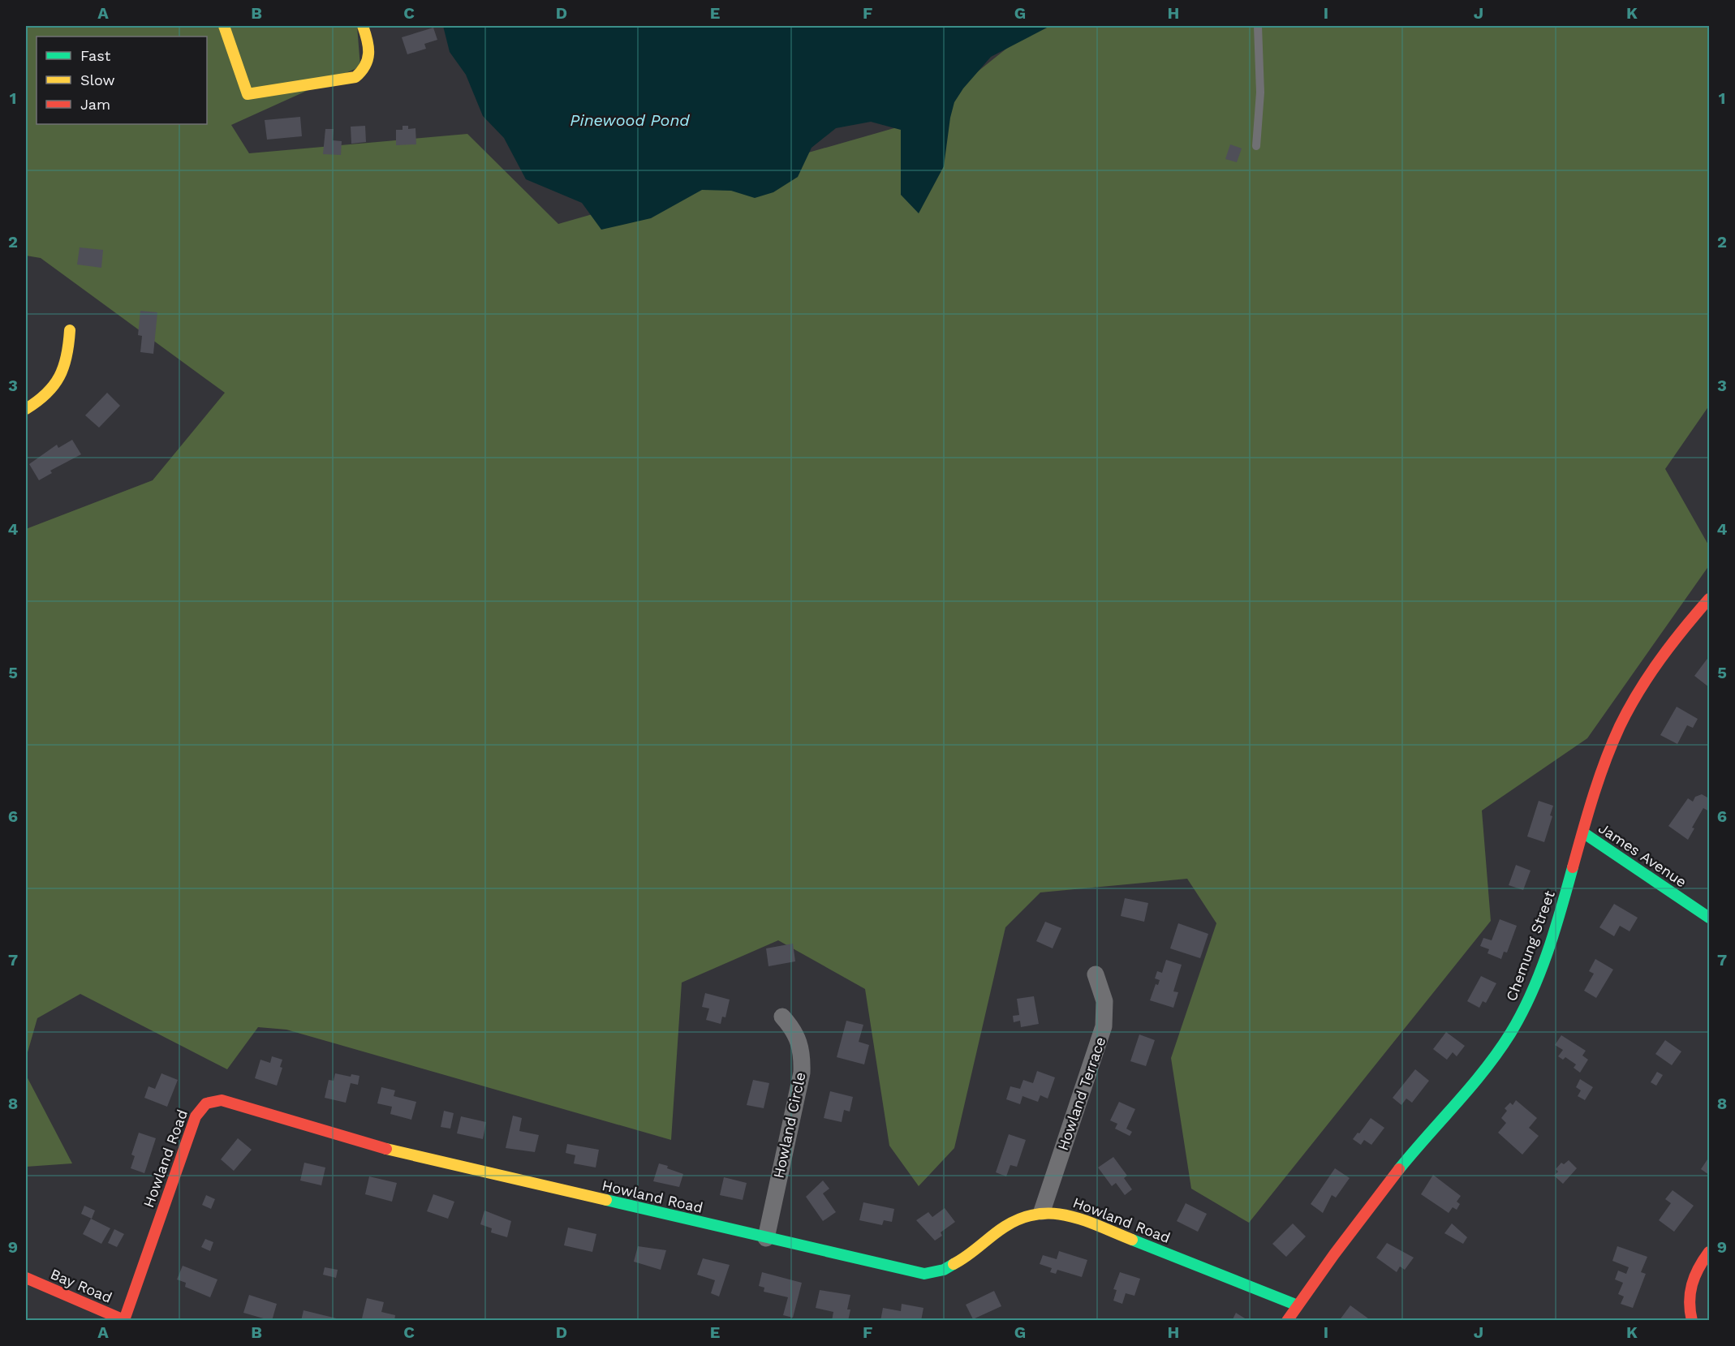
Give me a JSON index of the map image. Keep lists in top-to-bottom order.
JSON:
{
  "streets": {
    "street": [
      "James Avenue",
      "Chemung Street",
      "Howland Terrace",
      "Howland Circle",
      "Howland Road",
      "Bay Road"
    ]
  },
  "crossings": [
    ["James Avenue", "Chemung Street"],
    ["Chemung Street", "Howland Road"],
    ["Howland Terrace", "Howland Road"],
    ["Howland Circle", "Howland Road"],
    ["Howland Road", "Bay Road"]
  ],
  "water": ["Pinewood Pond"],
  "legend": ["Fast", "Slow", "Jam"],
  "grid": {
    "columns": [
      "A",
      "B",
      "C",
      "D",
      "E",
      "F",
      "G",
      "H",
      "I",
      "J",
      "K"
    ],
    "rows": [
      "1",
      "2",
      "3",
      "4",
      "5",
      "6",
      "7",
      "8",
      "9"
    ]
  }
}
